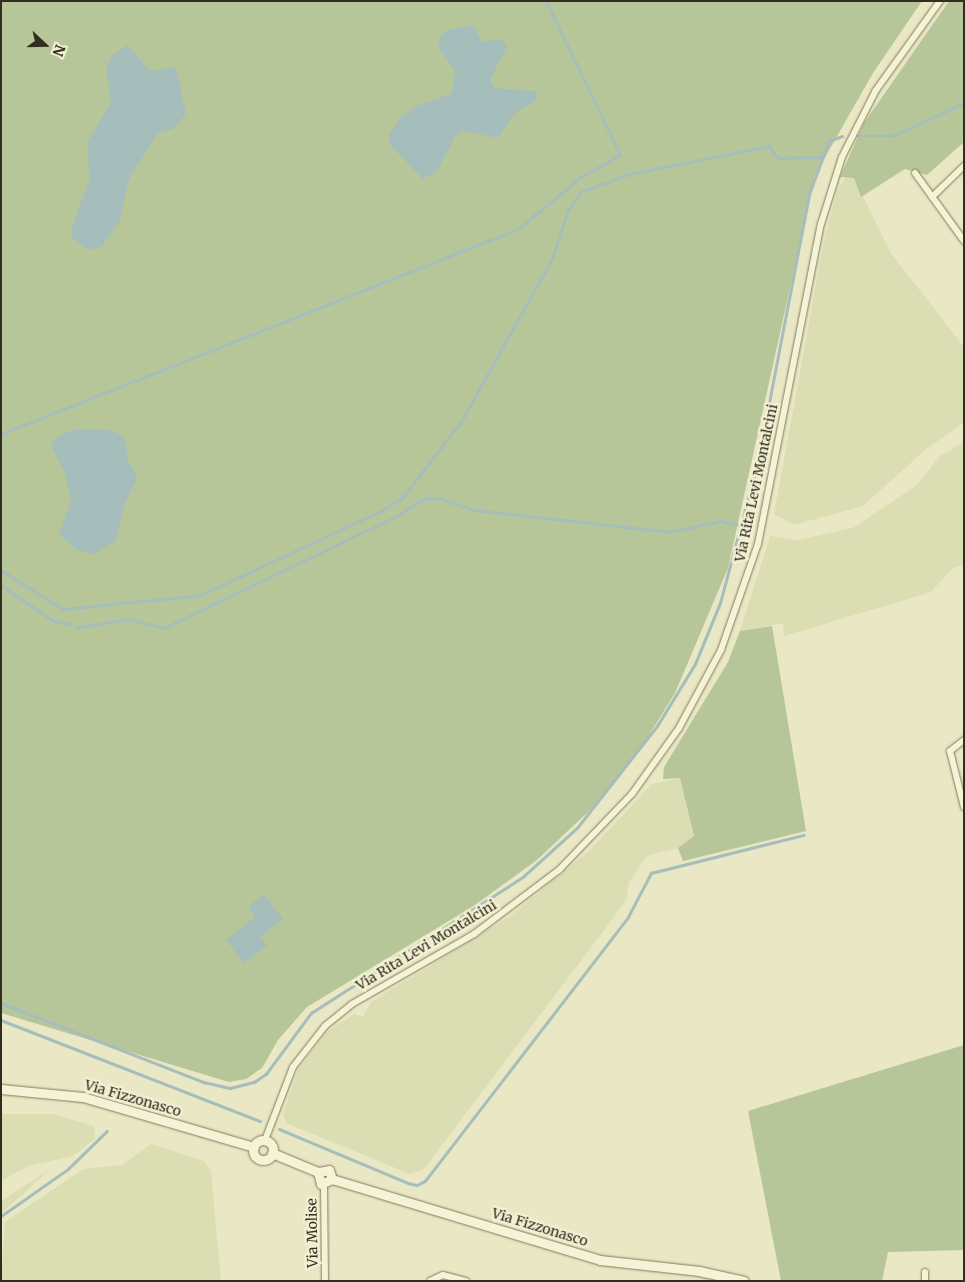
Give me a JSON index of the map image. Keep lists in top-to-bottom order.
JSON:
{
  "streets": {
    "main road": ["Via Fizzonasco"],
    "street": ["Via Rita Levi Montalcini", "Via Molise"]
  },
  "north": "right"
}
